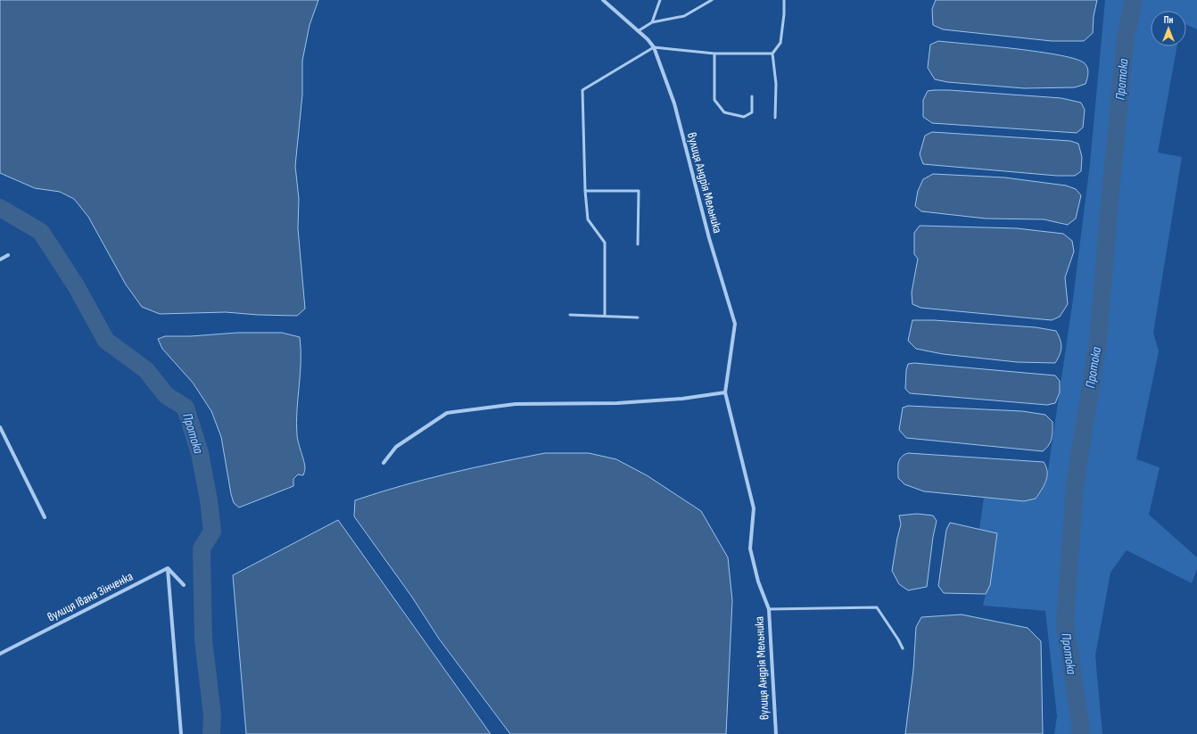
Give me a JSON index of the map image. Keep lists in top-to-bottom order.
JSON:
{
  "streets": {
    "street": ["вулиця Андрія Мельника", "вулиця Івана Зінченка"]
  },
  "water": ["Протока"],
  "north": "top"
}
